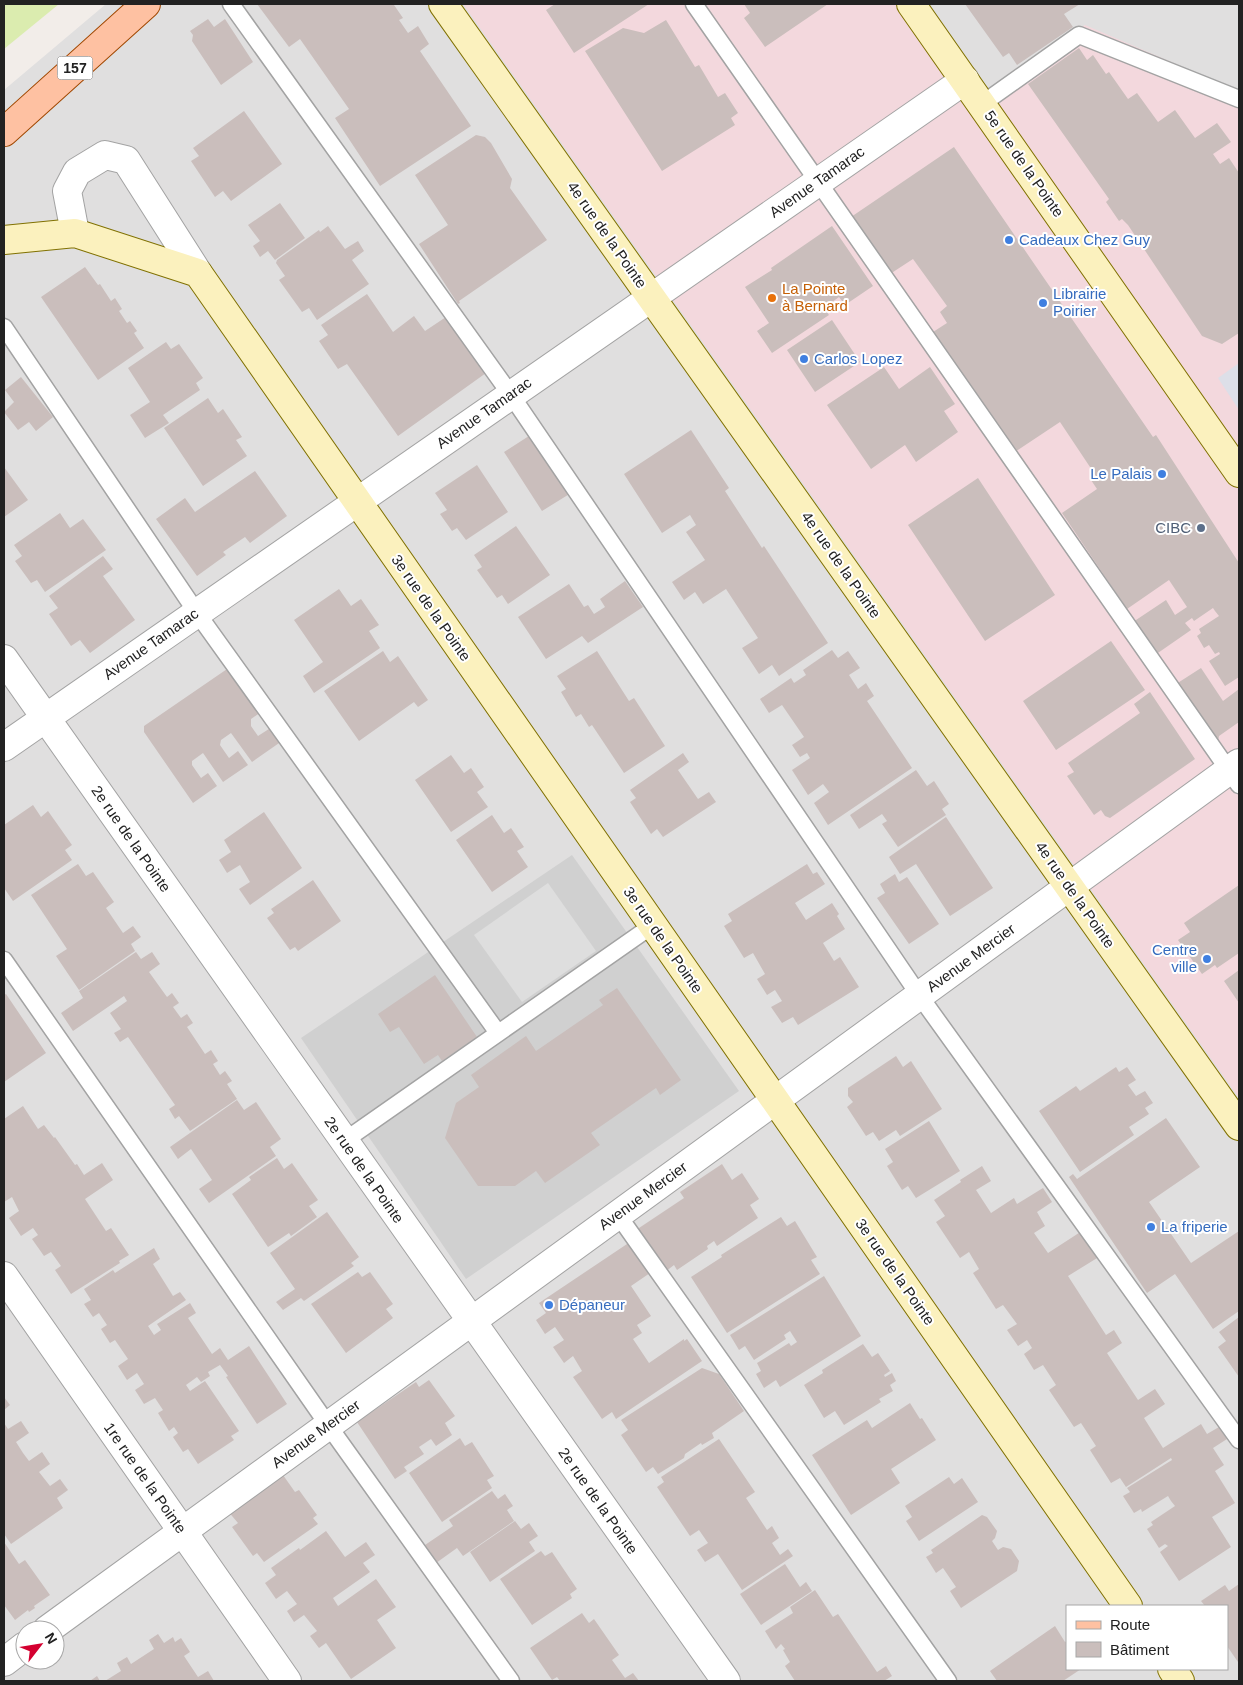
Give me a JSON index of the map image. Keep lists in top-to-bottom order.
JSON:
{
  "streets": {
    "main road": ["157"],
    "street": [
      "5e rue de la Pointe",
      "Avenue Tamarac",
      "4e rue de la Pointe",
      "3e rue de la Pointe",
      "2e rue de la Pointe",
      "Avenue Mercier",
      "1re rue de la Pointe"
    ]
  },
  "crossings": [
    ["5e rue de la Pointe", "Avenue Tamarac"],
    ["Avenue Tamarac", "4e rue de la Pointe"],
    ["Avenue Tamarac", "3e rue de la Pointe"],
    ["Avenue Tamarac", "2e rue de la Pointe"],
    ["4e rue de la Pointe", "Avenue Mercier"],
    ["3e rue de la Pointe", "Avenue Mercier"],
    ["2e rue de la Pointe", "Avenue Mercier"],
    ["Avenue Mercier", "1re rue de la Pointe"]
  ],
  "places": [
    "Cadeaux Chez Guy",
    "La Pointe à Bernard",
    "Librairie Poirier",
    "Carlos Lopez",
    "Le Palais",
    "CIBC",
    "Centre ville",
    "La friperie",
    "Dépaneur"
  ],
  "legend": ["Route", "Bâtiment"],
  "north": "top right"
}
